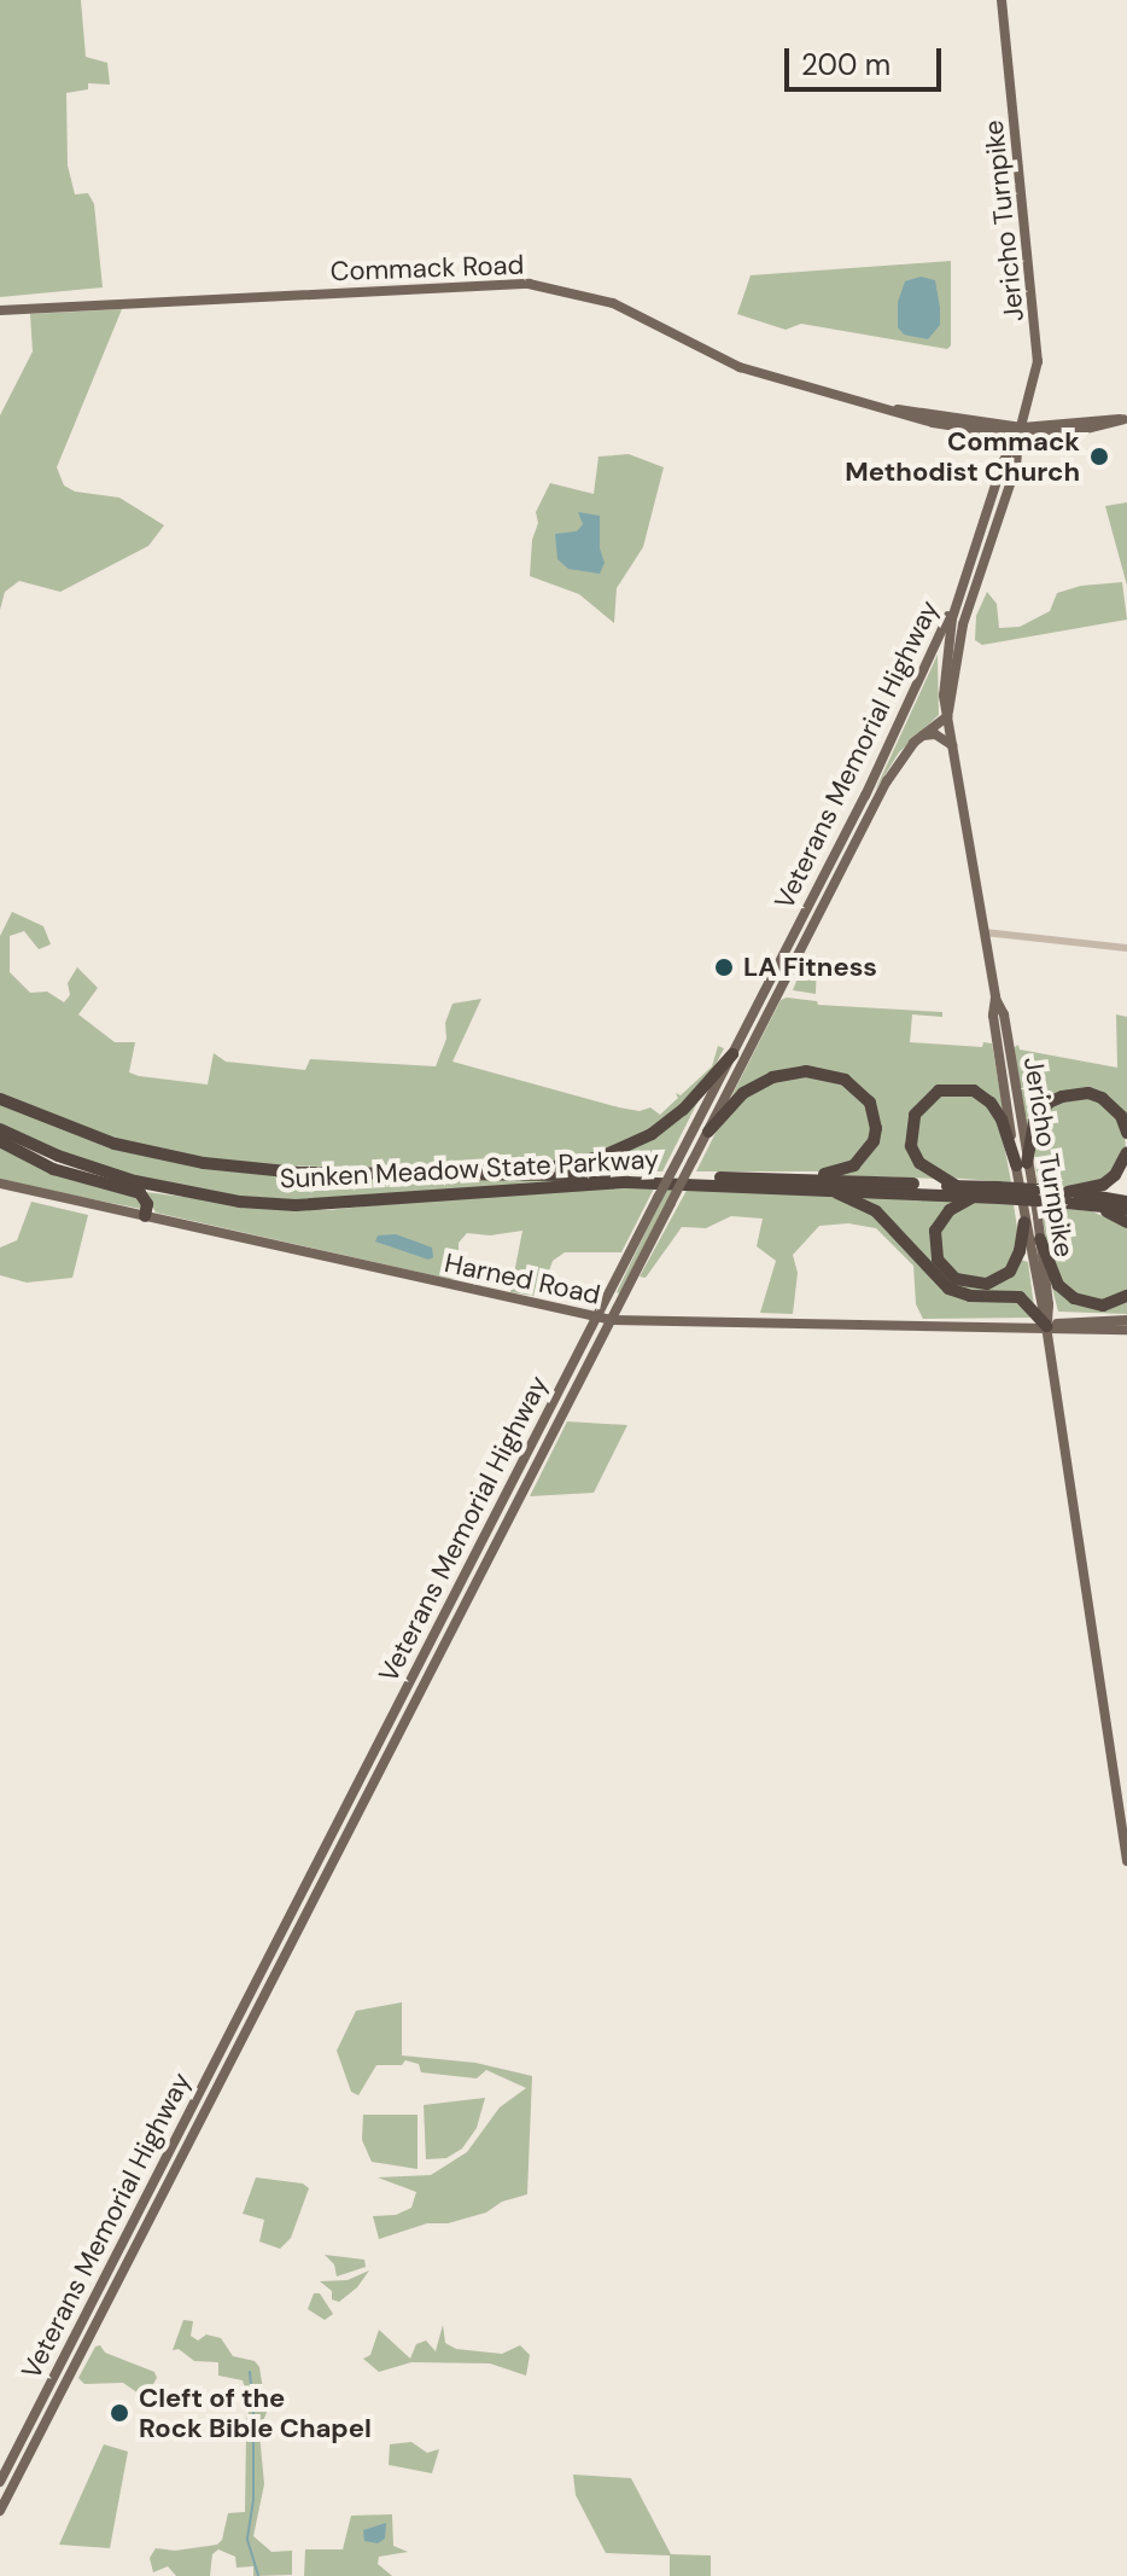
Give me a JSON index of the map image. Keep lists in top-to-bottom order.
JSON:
{
  "streets": {
    "highway": ["Sunken Meadow State Parkway"],
    "main road": [
      "Jericho Turnpike",
      "Commack Road",
      "Veterans Memorial Highway",
      "Harned Road"
    ]
  },
  "crossings": [
    ["Jericho Turnpike", "Commack Road"],
    ["Jericho Turnpike", "Veterans Memorial Highway"],
    ["Jericho Turnpike", "Harned Road"],
    ["Veterans Memorial Highway", "Harned Road"]
  ],
  "places": ["Commack Methodist Church", "LA Fitness", "Cleft of the Rock Bible Chapel"],
  "scale_bar": "200 m"
}
